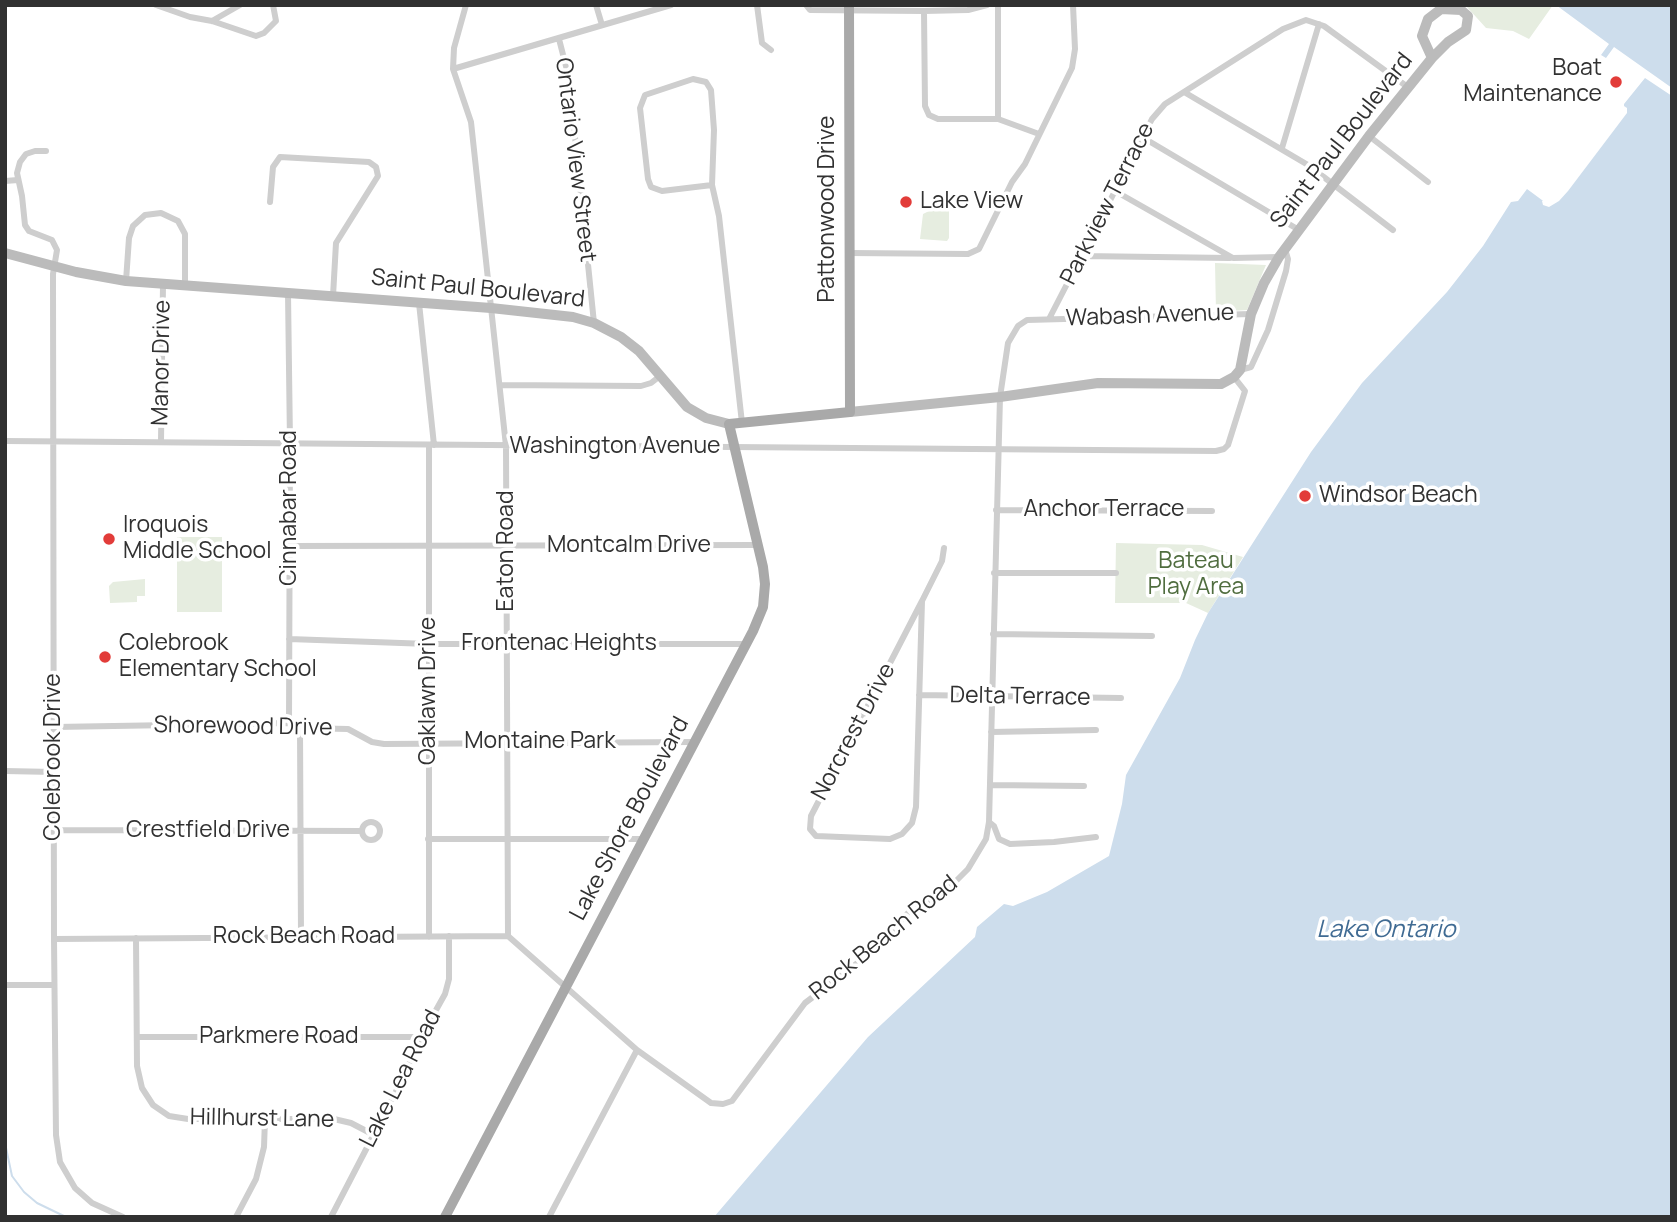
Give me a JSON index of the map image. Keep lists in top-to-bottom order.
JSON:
{
  "streets": {
    "main road": ["Saint Paul Boulevard", "Pattonwood Drive", "Lake Shore Boulevard"],
    "street": [
      "Ontario View Street",
      "Parkview Terrace",
      "Wabash Avenue",
      "Manor Drive",
      "Washington Avenue",
      "Cinnabar Road",
      "Anchor Terrace",
      "Montcalm Drive",
      "Eaton Road",
      "Frontenac Heights",
      "Oaklawn Drive",
      "Delta Terrace",
      "Shorewood Drive",
      "Norcrest Drive",
      "Montaine Park",
      "Colebrook Drive",
      "Crestfield Drive",
      "Rock Beach Road",
      "Parkmere Road",
      "Lake Lea Road",
      "Hillhurst Lane"
    ]
  },
  "crossings": [
    ["Saint Paul Boulevard", "Ontario View Street"],
    ["Saint Paul Boulevard", "Pattonwood Drive"],
    ["Saint Paul Boulevard", "Wabash Avenue"],
    ["Saint Paul Boulevard", "Manor Drive"],
    ["Saint Paul Boulevard", "Washington Avenue"],
    ["Saint Paul Boulevard", "Cinnabar Road"],
    ["Saint Paul Boulevard", "Eaton Road"],
    ["Saint Paul Boulevard", "Oaklawn Drive"],
    ["Saint Paul Boulevard", "Colebrook Drive"],
    ["Saint Paul Boulevard", "Lake Shore Boulevard"],
    ["Saint Paul Boulevard", "Rock Beach Road"],
    ["Parkview Terrace", "Wabash Avenue"],
    ["Manor Drive", "Washington Avenue"],
    ["Washington Avenue", "Cinnabar Road"],
    ["Washington Avenue", "Eaton Road"],
    ["Washington Avenue", "Oaklawn Drive"],
    ["Washington Avenue", "Colebrook Drive"],
    ["Washington Avenue", "Lake Shore Boulevard"],
    ["Washington Avenue", "Rock Beach Road"],
    ["Cinnabar Road", "Montcalm Drive"],
    ["Cinnabar Road", "Frontenac Heights"],
    ["Cinnabar Road", "Shorewood Drive"],
    ["Anchor Terrace", "Rock Beach Road"],
    ["Montcalm Drive", "Eaton Road"],
    ["Montcalm Drive", "Oaklawn Drive"],
    ["Montcalm Drive", "Lake Shore Boulevard"],
    ["Eaton Road", "Frontenac Heights"],
    ["Eaton Road", "Montaine Park"],
    ["Eaton Road", "Rock Beach Road"],
    ["Frontenac Heights", "Oaklawn Drive"],
    ["Frontenac Heights", "Lake Shore Boulevard"],
    ["Oaklawn Drive", "Shorewood Drive"],
    ["Oaklawn Drive", "Montaine Park"],
    ["Oaklawn Drive", "Rock Beach Road"],
    ["Delta Terrace", "Norcrest Drive"],
    ["Delta Terrace", "Rock Beach Road"],
    ["Shorewood Drive", "Montaine Park"],
    ["Shorewood Drive", "Colebrook Drive"],
    ["Montaine Park", "Lake Shore Boulevard"],
    ["Colebrook Drive", "Crestfield Drive"],
    ["Colebrook Drive", "Rock Beach Road"],
    ["Lake Shore Boulevard", "Rock Beach Road"],
    ["Rock Beach Road", "Lake Lea Road"],
    ["Rock Beach Road", "Hillhurst Lane"],
    ["Parkmere Road", "Lake Lea Road"],
    ["Parkmere Road", "Hillhurst Lane"],
    ["Lake Lea Road", "Hillhurst Lane"]
  ],
  "water": ["Lake Ontario"],
  "parks": ["Bateau Play Area"],
  "places": [
    "Boat Maintenance",
    "Lake View",
    "Windsor Beach",
    "Iroquois Middle School",
    "Colebrook Elementary School"
  ]
}
